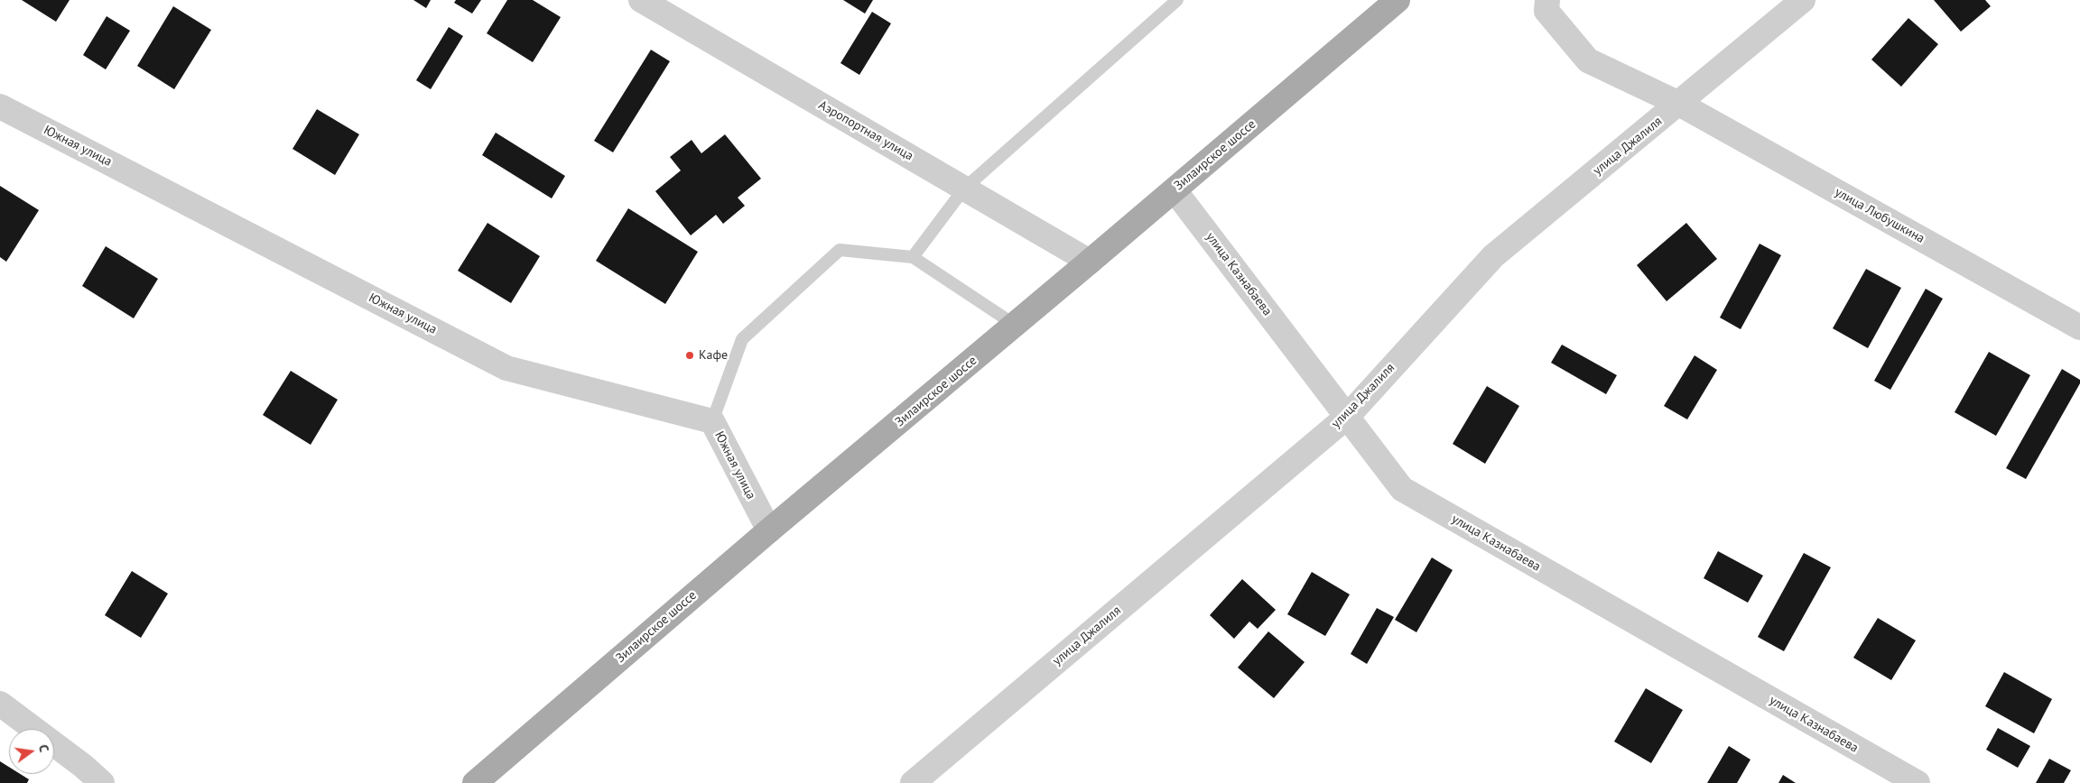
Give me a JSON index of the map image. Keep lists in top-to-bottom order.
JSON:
{
  "streets": {
    "main road": ["Зилаирское шоссе"],
    "street": [
      "Аэропортная улица",
      "Южная улица",
      "улица Джалиля",
      "улица Любушкина",
      "улица Казнабаева"
    ]
  },
  "crossings": [
    ["Аэропортная улица", "Зилаирское шоссе"],
    ["Южная улица", "Зилаирское шоссе"],
    ["улица Джалиля", "улица Любушкина"],
    ["улица Джалиля", "улица Казнабаева"],
    ["Зилаирское шоссе", "улица Казнабаева"]
  ],
  "places": ["Кафе"],
  "north": "right"
}
